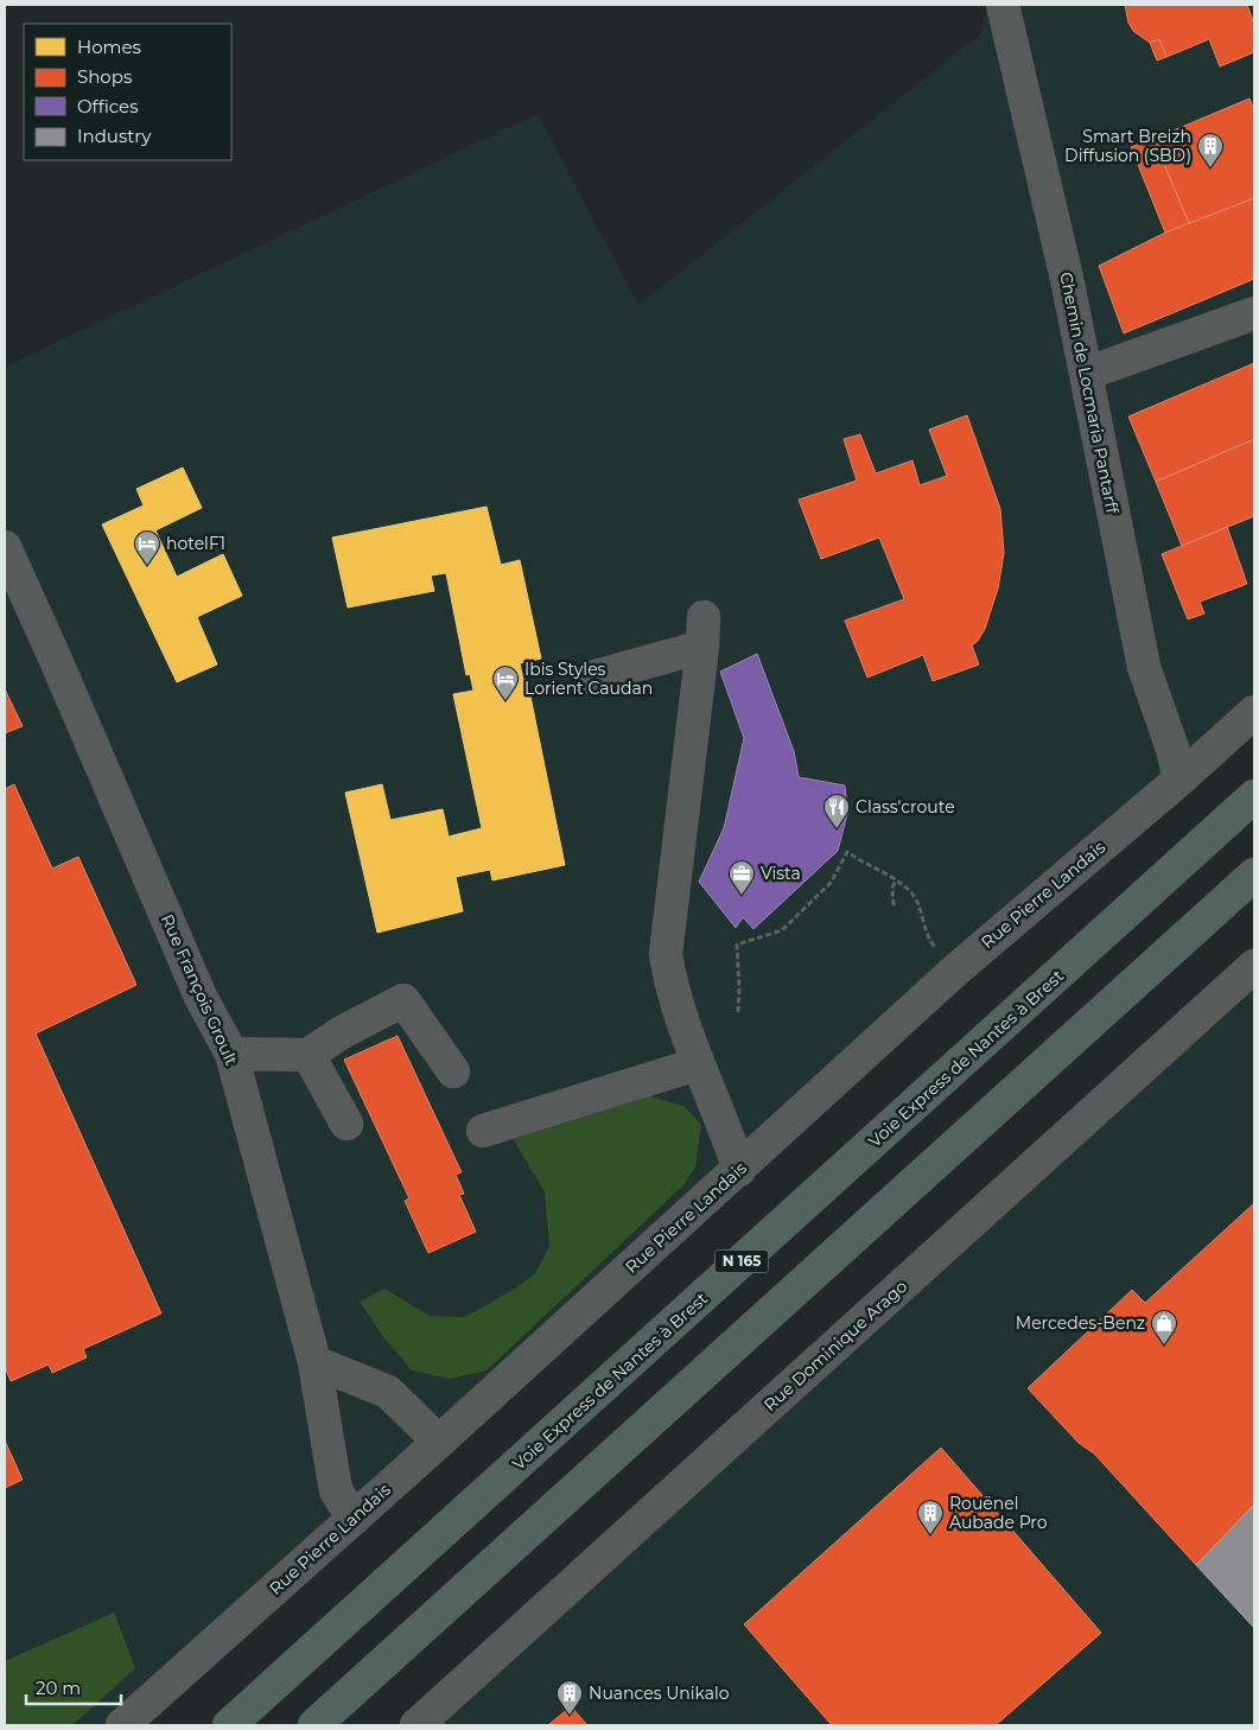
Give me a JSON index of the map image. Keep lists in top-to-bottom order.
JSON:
{
  "streets": {
    "highway": ["Voie Express de Nantes à Brest", "N 165"],
    "street": [
      "Chemin de Locmaria Pantarff",
      "Rue Pierre Landais",
      "Rue François Groult",
      "Rue Dominique Arago"
    ]
  },
  "crossings": [
    ["Chemin de Locmaria Pantarff", "Rue Pierre Landais"],
    ["Rue Pierre Landais", "Rue François Groult"]
  ],
  "places": {
    "building": ["Smart Breizh Diffusion (SBD)", "Rouënel Aubade Pro", "Nuances Unikalo"],
    "hotel": ["hotelF1", "Ibis Styles Lorient Caudan"],
    "restaurant": ["Class'croute"],
    "office": ["Vista"],
    "shop": ["Mercedes-Benz"]
  },
  "legend": [
    "Homes",
    "Shops",
    "Offices",
    "Industry"
  ],
  "scale_bar": "20 m"
}
